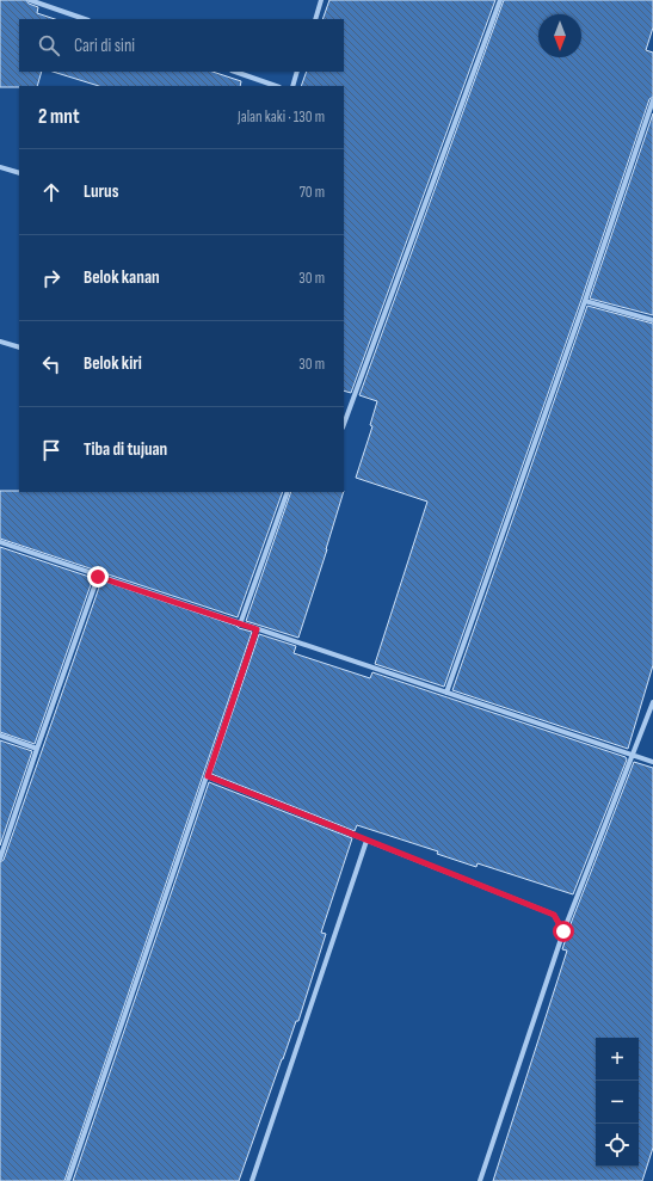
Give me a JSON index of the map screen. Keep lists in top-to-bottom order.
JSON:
{
  "north": "bottom",
  "page": {
    "search": "Cari di sini",
    "heading": ["2 mnt", "Jalan kaki · 130 m"],
    "list": [
      ["Lurus", "70 m"],
      ["Belok kanan", "30 m"],
      ["Belok kiri", "30 m"],
      "Tiba di tujuan"
    ],
    "map_buttons": ["+", "−"]
  }
}
